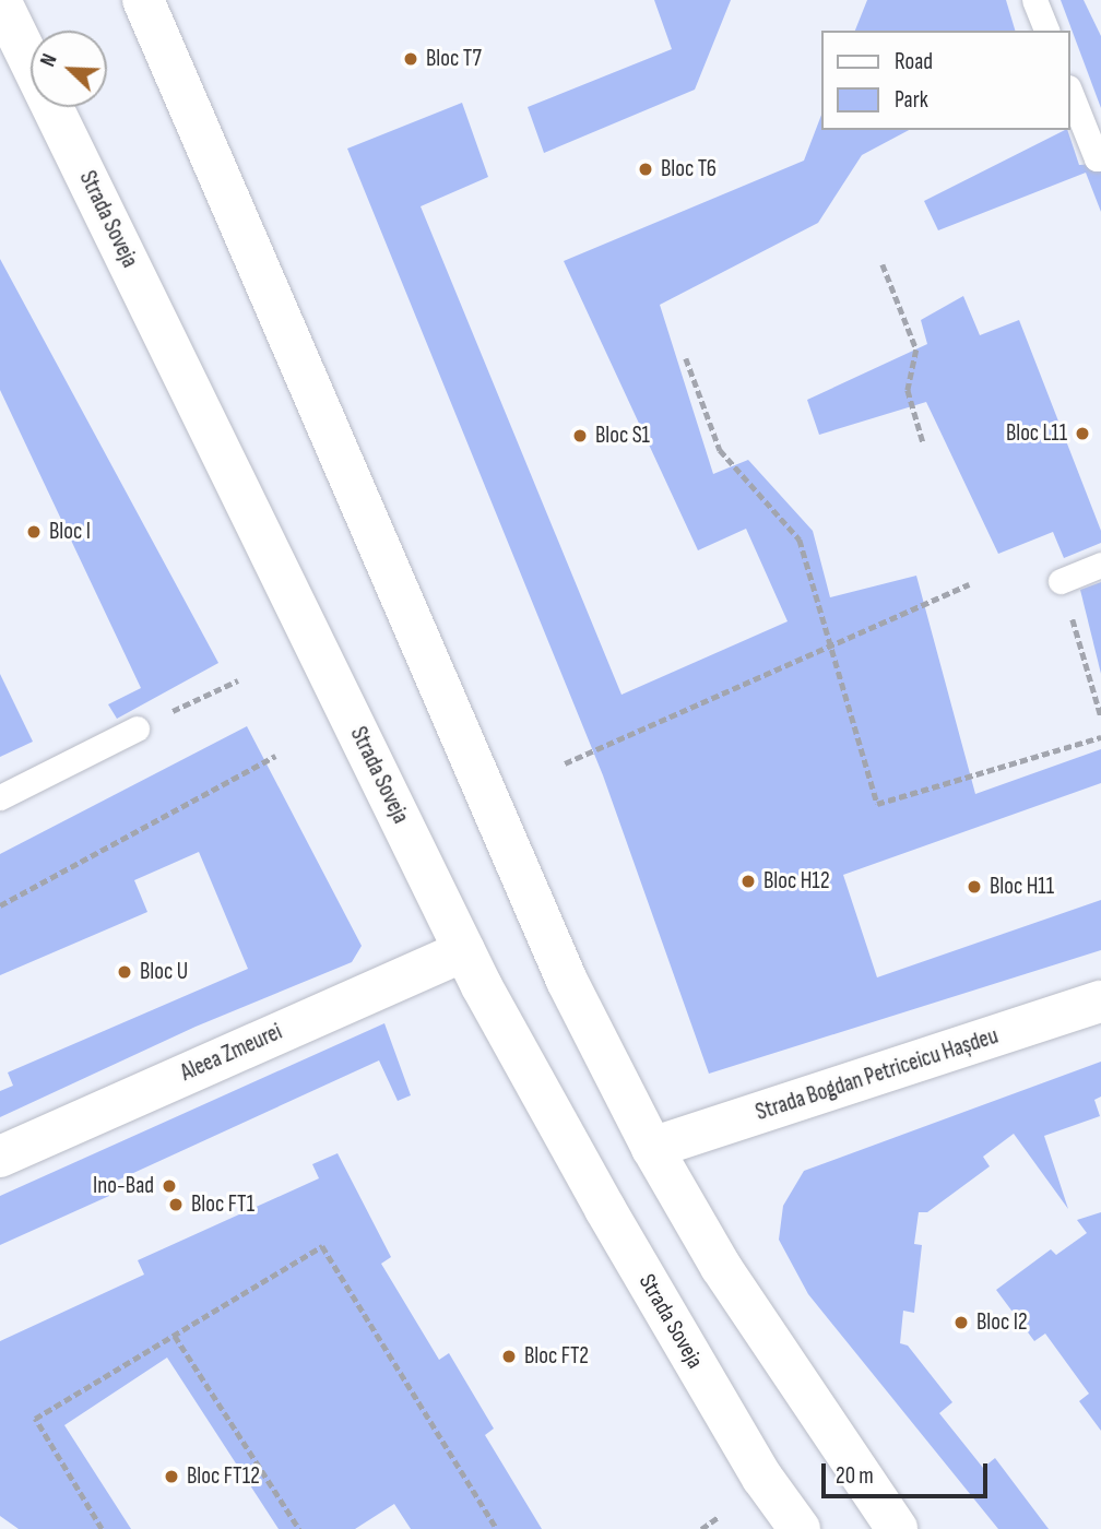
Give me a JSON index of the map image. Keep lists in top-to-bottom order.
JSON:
{
  "streets": {
    "main road": ["Strada Soveja", "Aleea Zmeurei", "Strada Bogdan Petriceicu Hașdeu"]
  },
  "crossings": [
    ["Strada Soveja", "Aleea Zmeurei"]
  ],
  "places": [
    "Bloc T7",
    "Bloc T6",
    "Bloc L11",
    "Bloc S1",
    "Bloc I",
    "Bloc H12",
    "Bloc H11",
    "Bloc U",
    "Ino-Bad",
    "Bloc FT1",
    "Bloc I2",
    "Bloc FT2",
    "Bloc FT12"
  ],
  "legend": ["Road", "Park"],
  "scale_bar": "20 m",
  "north": "top left"
}
